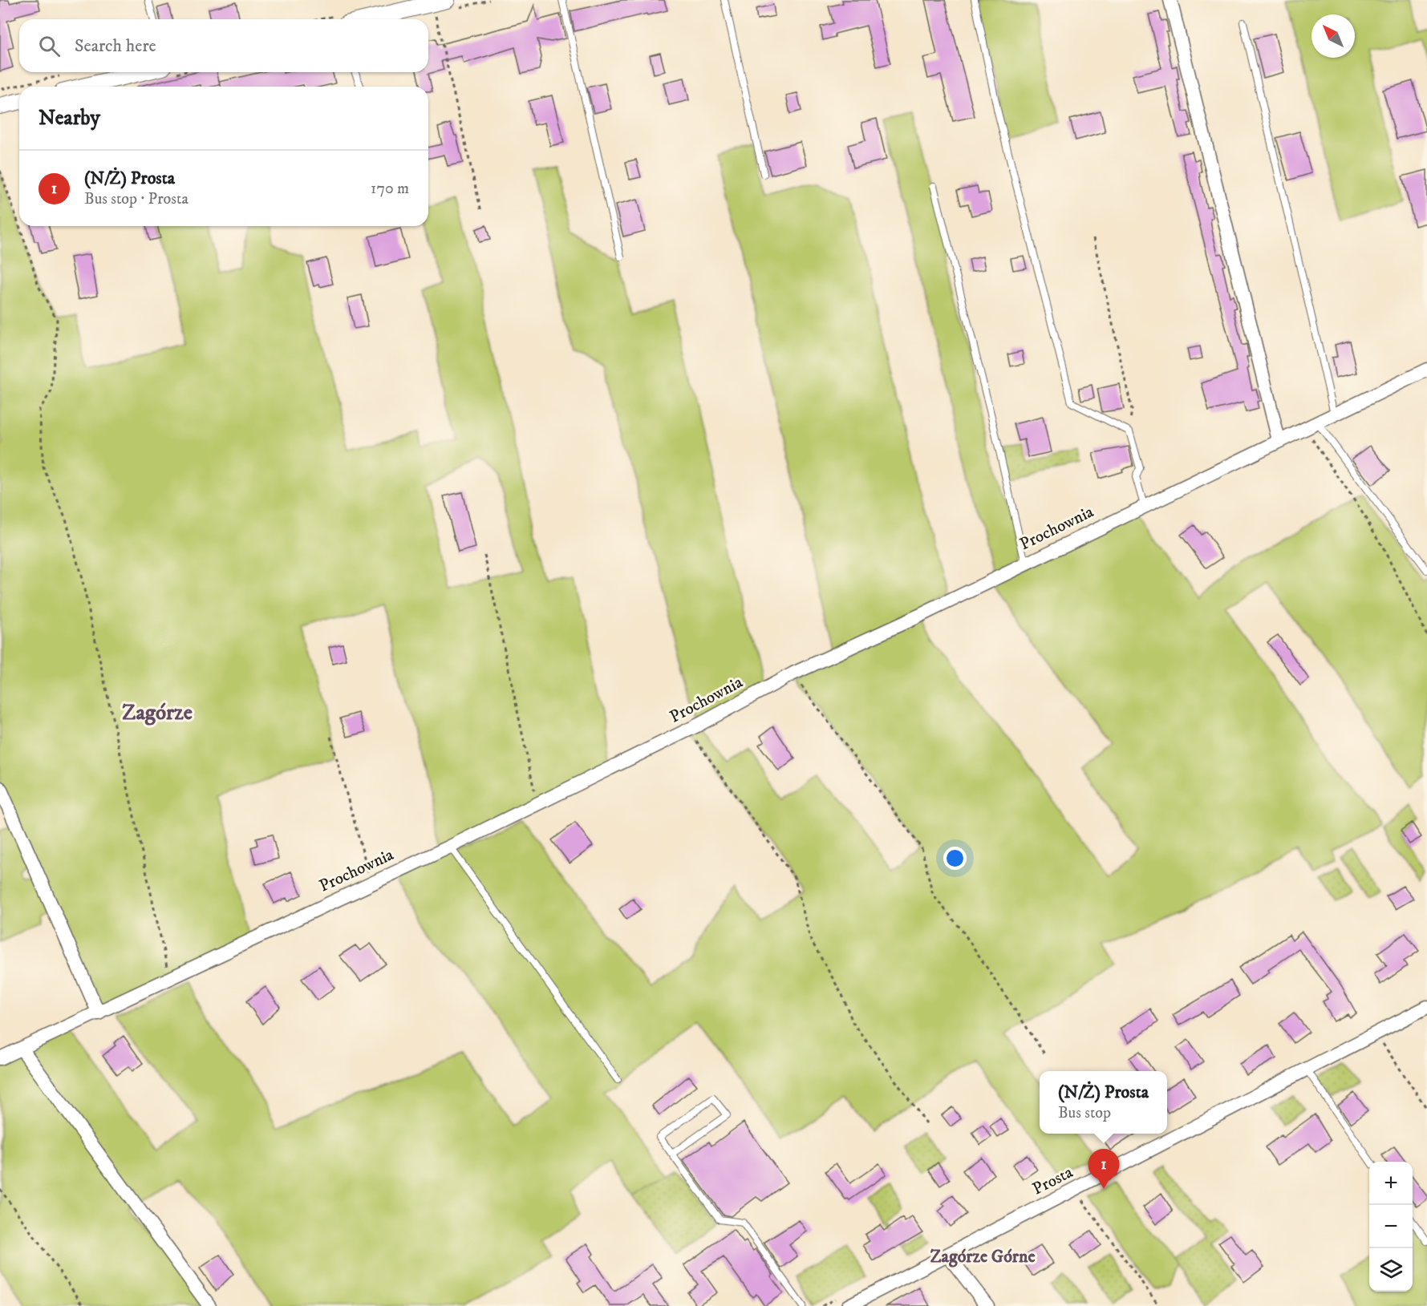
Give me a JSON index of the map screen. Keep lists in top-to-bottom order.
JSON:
{
  "streets": {
    "street": ["Prochownia", "Prosta"]
  },
  "districts": ["Zagórze", "Zagórze Górne"],
  "north": "top left",
  "page": {
    "search": "Search here",
    "heading": "Nearby",
    "list": [
      {
        "mark": "1",
        "name": "(N/Ż) Prosta",
        "note": "Bus stop · Prosta",
        "value": "170 m"
      }
    ],
    "popup": ["(N/Ż) Prosta", "Bus stop"],
    "pins": "1",
    "map_buttons": ["+", "−"]
  }
}
